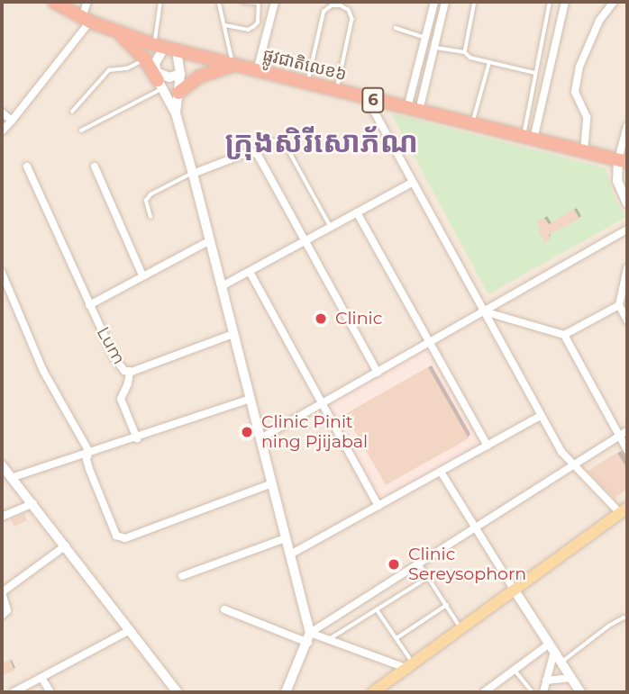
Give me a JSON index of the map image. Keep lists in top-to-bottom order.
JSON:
{
  "streets": {
    "highway": ["ផ្លូវជាតិលេខ៦", "6"],
    "street": ["Lum"]
  },
  "districts": ["ក្រុងសិរីសោភ័ណ"],
  "places": ["Clinic", "Clinic Pinit ning Pjijabal", "Clinic Sereysophorn"]
}
